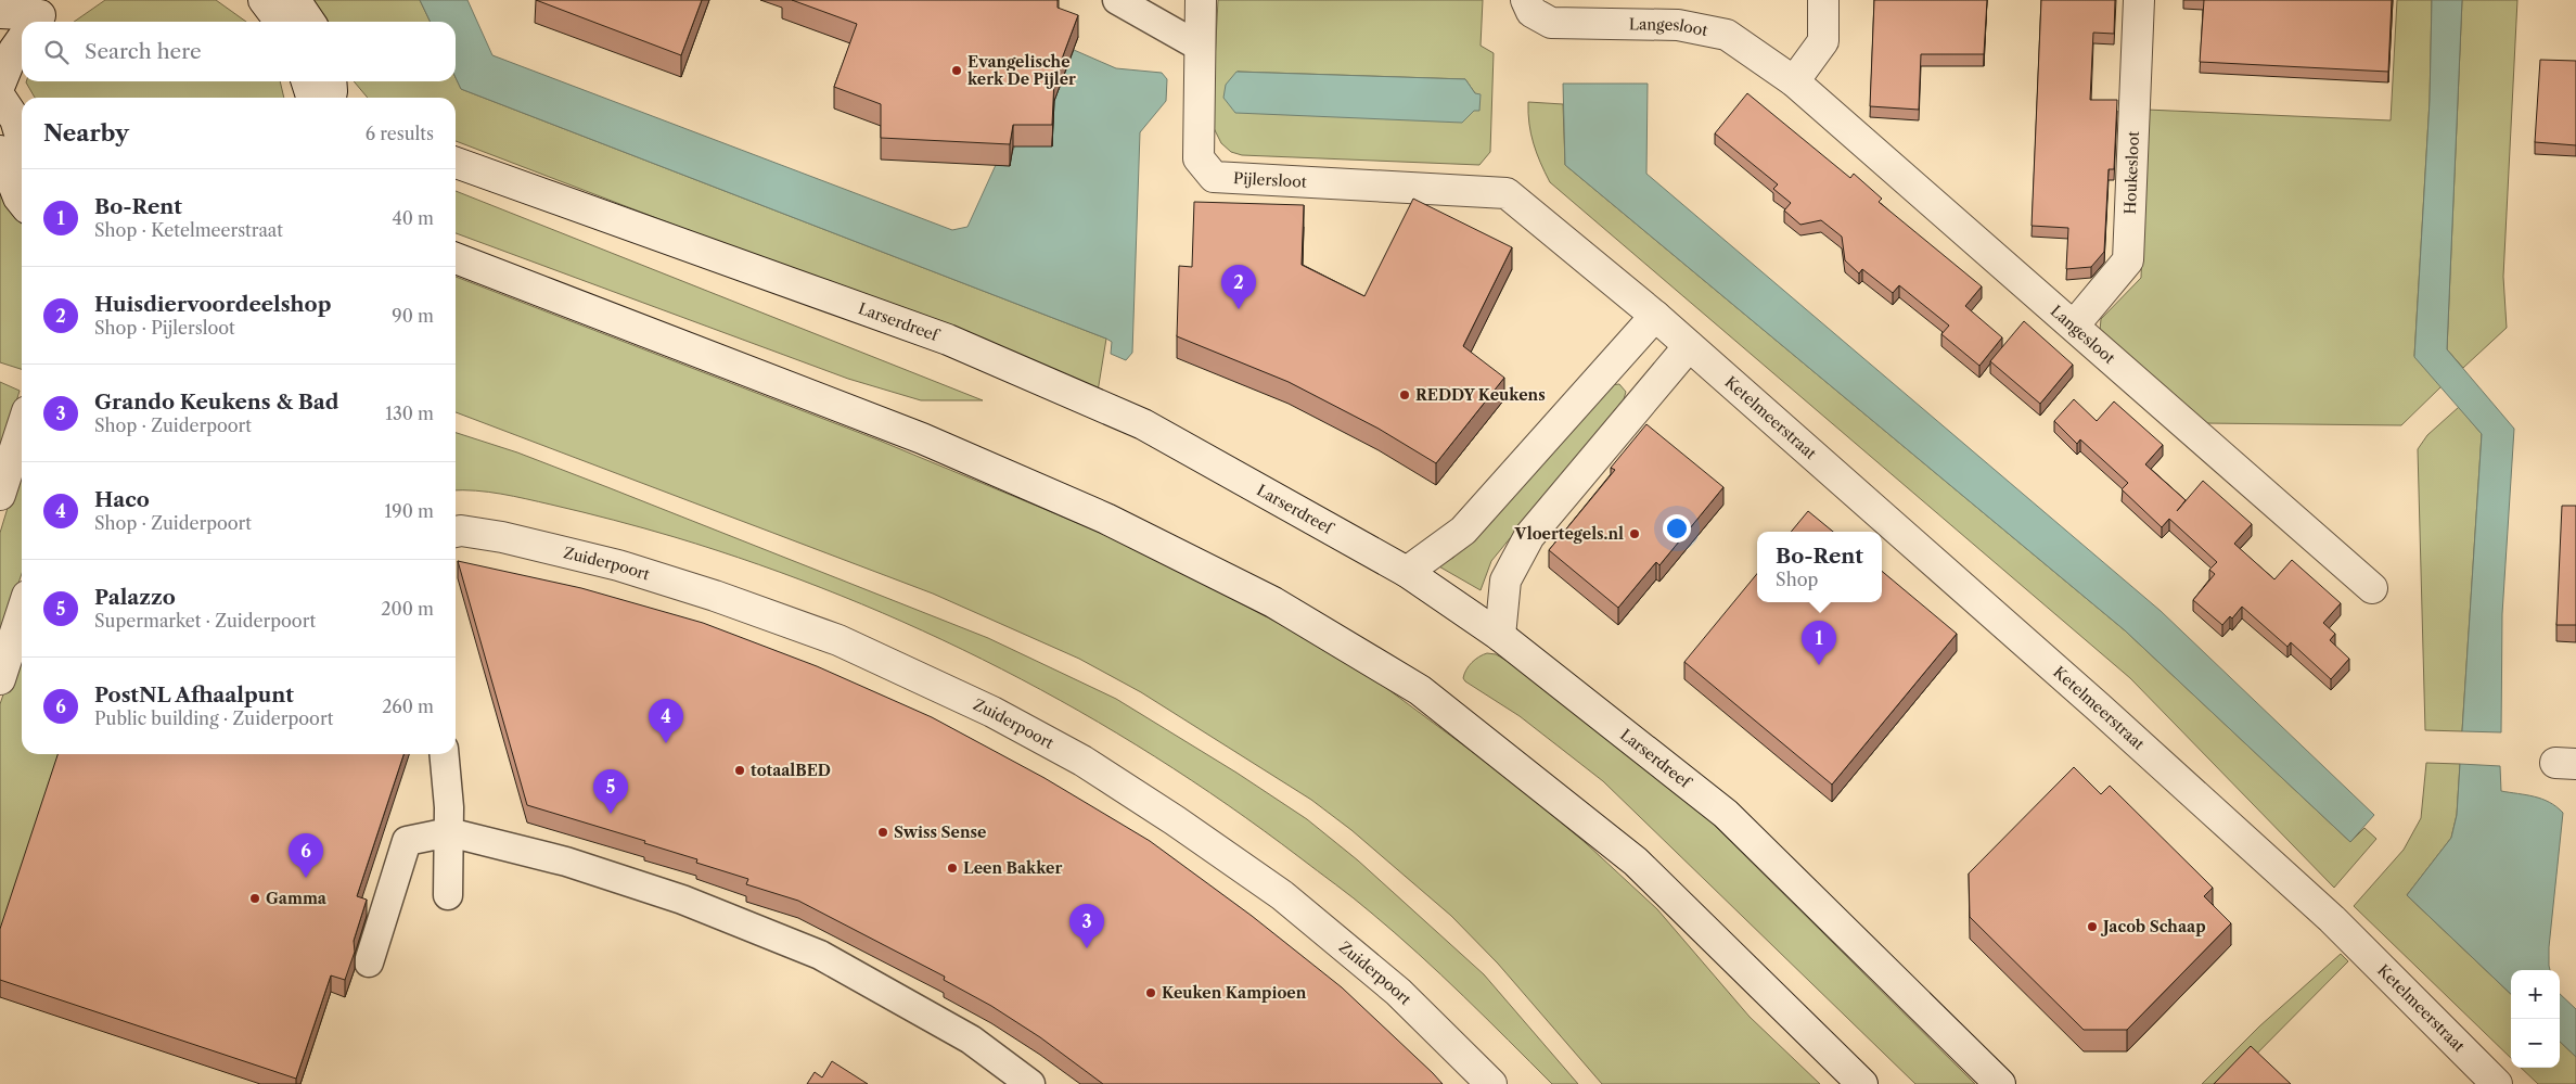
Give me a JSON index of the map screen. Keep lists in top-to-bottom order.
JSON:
{
  "streets": {
    "street": [
      "Langesloot",
      "Houkesloot",
      "Pijlersloot",
      "Larserdreef",
      "Ketelmeerstraat",
      "Zuiderpoort"
    ]
  },
  "crossings": [
    ["Langesloot", "Houkesloot"],
    ["Pijlersloot", "Ketelmeerstraat"]
  ],
  "places": [
    "Evangelische kerk De Pijler",
    "REDDY Keukens",
    "Vloertegels.nl",
    "totaalBED",
    "Swiss Sense",
    "Leen Bakker",
    "Gamma",
    "Jacob Schaap",
    "Keuken Kampioen"
  ],
  "page": {
    "search": "Search here",
    "heading": ["Nearby", "6 results"],
    "list": [
      {
        "mark": "1",
        "name": "Bo-Rent",
        "note": "Shop · Ketelmeerstraat",
        "value": "40 m"
      },
      {
        "mark": "2",
        "name": "Huisdiervoordeelshop",
        "note": "Shop · Pijlersloot",
        "value": "90 m"
      },
      {
        "mark": "3",
        "name": "Grando Keukens & Bad",
        "note": "Shop · Zuiderpoort",
        "value": "130 m"
      },
      {
        "mark": "4",
        "name": "Haco",
        "note": "Shop · Zuiderpoort",
        "value": "190 m"
      },
      {
        "mark": "5",
        "name": "Palazzo",
        "note": "Supermarket · Zuiderpoort",
        "value": "200 m"
      },
      {
        "mark": "6",
        "name": "PostNL Afhaalpunt",
        "note": "Public building · Zuiderpoort",
        "value": "260 m"
      }
    ],
    "pins": [
      "2",
      "1",
      "4",
      "5",
      "6",
      "3"
    ],
    "popup": ["Bo-Rent", "Shop"],
    "map_buttons": ["+", "−"]
  }
}
